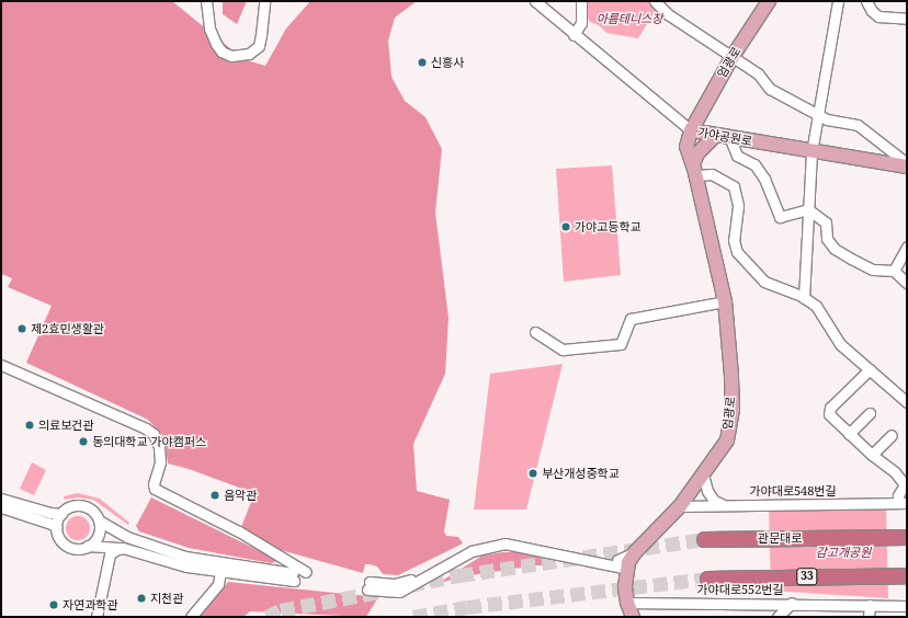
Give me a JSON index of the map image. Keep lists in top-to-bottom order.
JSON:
{
  "streets": {
    "highway": ["관문대로", "33"],
    "main road": ["엄광로", "가야공원로"],
    "street": ["가야대로548번길", "가야대로552번길"]
  },
  "crossings": [
    ["엄광로", "가야공원로"],
    ["엄광로", "가야대로548번길"]
  ],
  "parks": ["아름테니스장", "감고개공원"],
  "places": [
    "신흥사",
    "가야고등학교",
    "제2효민생활관",
    "의료보건관",
    "동의대학교 가야캠퍼스",
    "부산개성중학교",
    "음악관",
    "지천관",
    "자연과학관"
  ]
}
